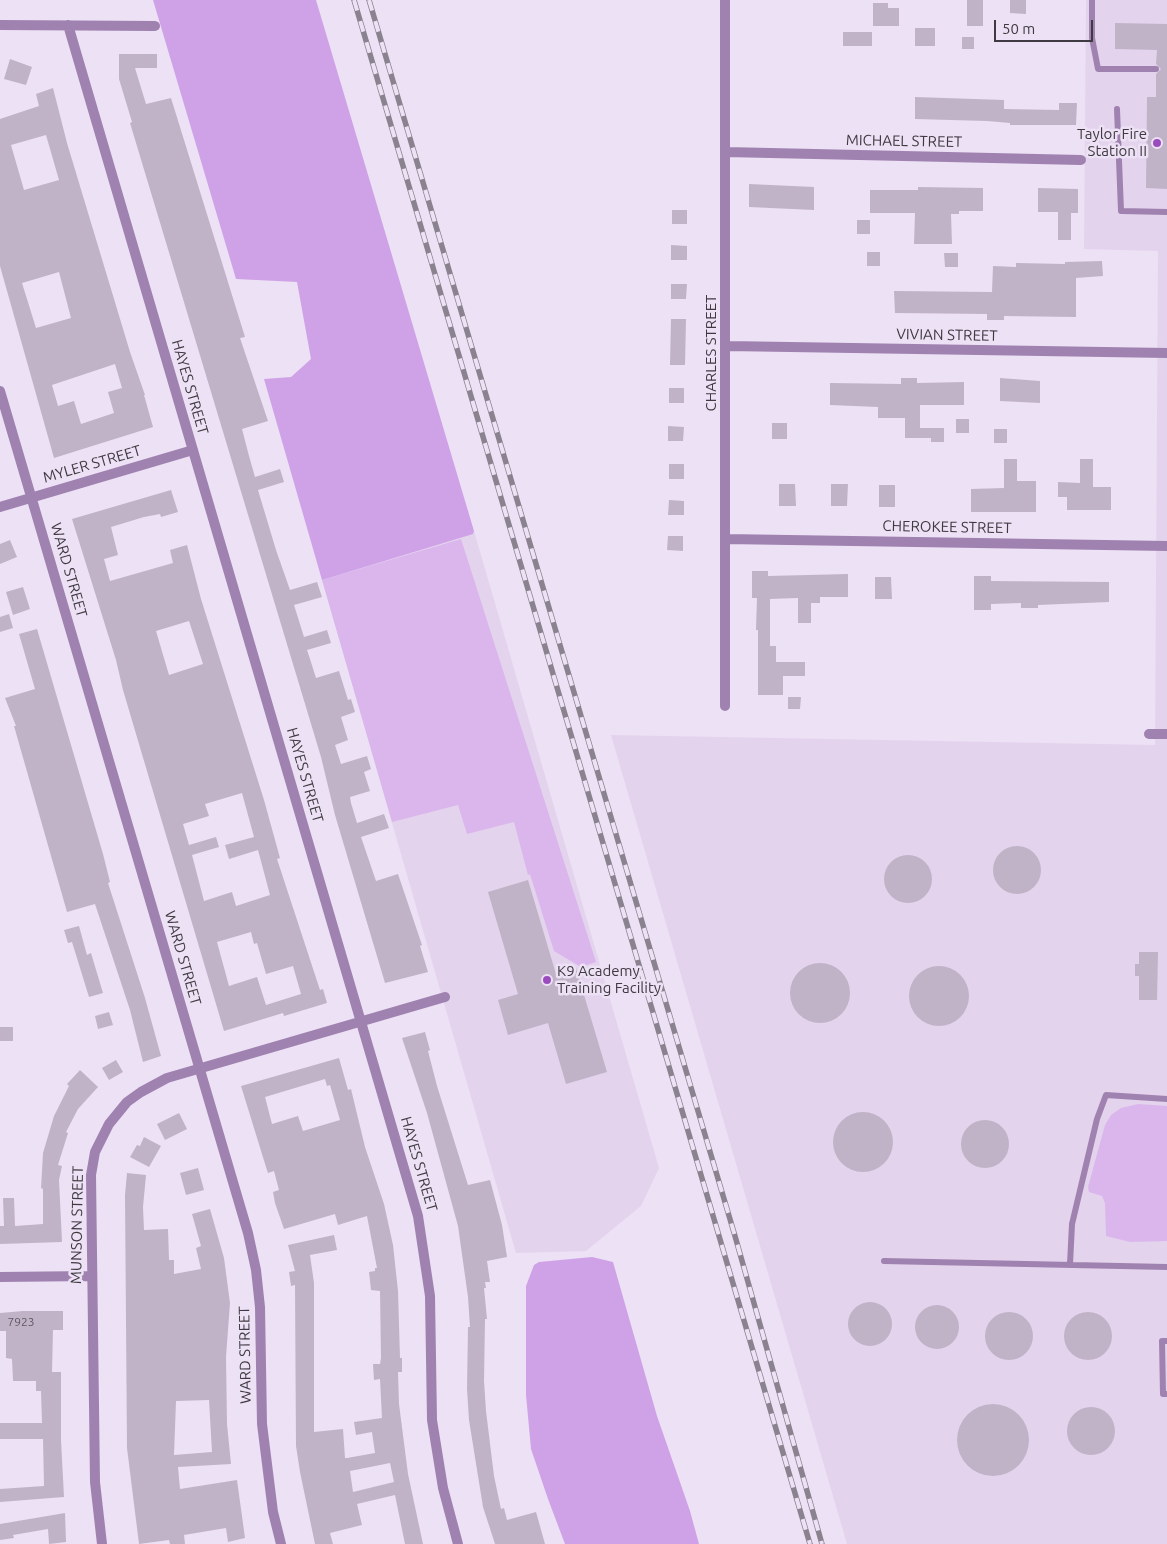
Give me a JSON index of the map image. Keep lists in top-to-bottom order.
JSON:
{
  "streets": {
    "street": [
      "MICHAEL STREET",
      "VIVIAN STREET",
      "CHARLES STREET",
      "HAYES STREET",
      "MYLER STREET",
      "CHEROKEE STREET",
      "WARD STREET",
      "MUNSON STREET"
    ]
  },
  "crossings": [
    ["MICHAEL STREET", "CHARLES STREET"],
    ["VIVIAN STREET", "CHARLES STREET"],
    ["CHARLES STREET", "CHEROKEE STREET"],
    ["HAYES STREET", "MYLER STREET"],
    ["HAYES STREET", "MUNSON STREET"],
    ["MYLER STREET", "WARD STREET"],
    ["WARD STREET", "MUNSON STREET"]
  ],
  "places": ["Taylor Fire Station II", "K9 Academy Training Facility"],
  "house_numbers": ["7923"],
  "scale_bar": "50 m"
}
